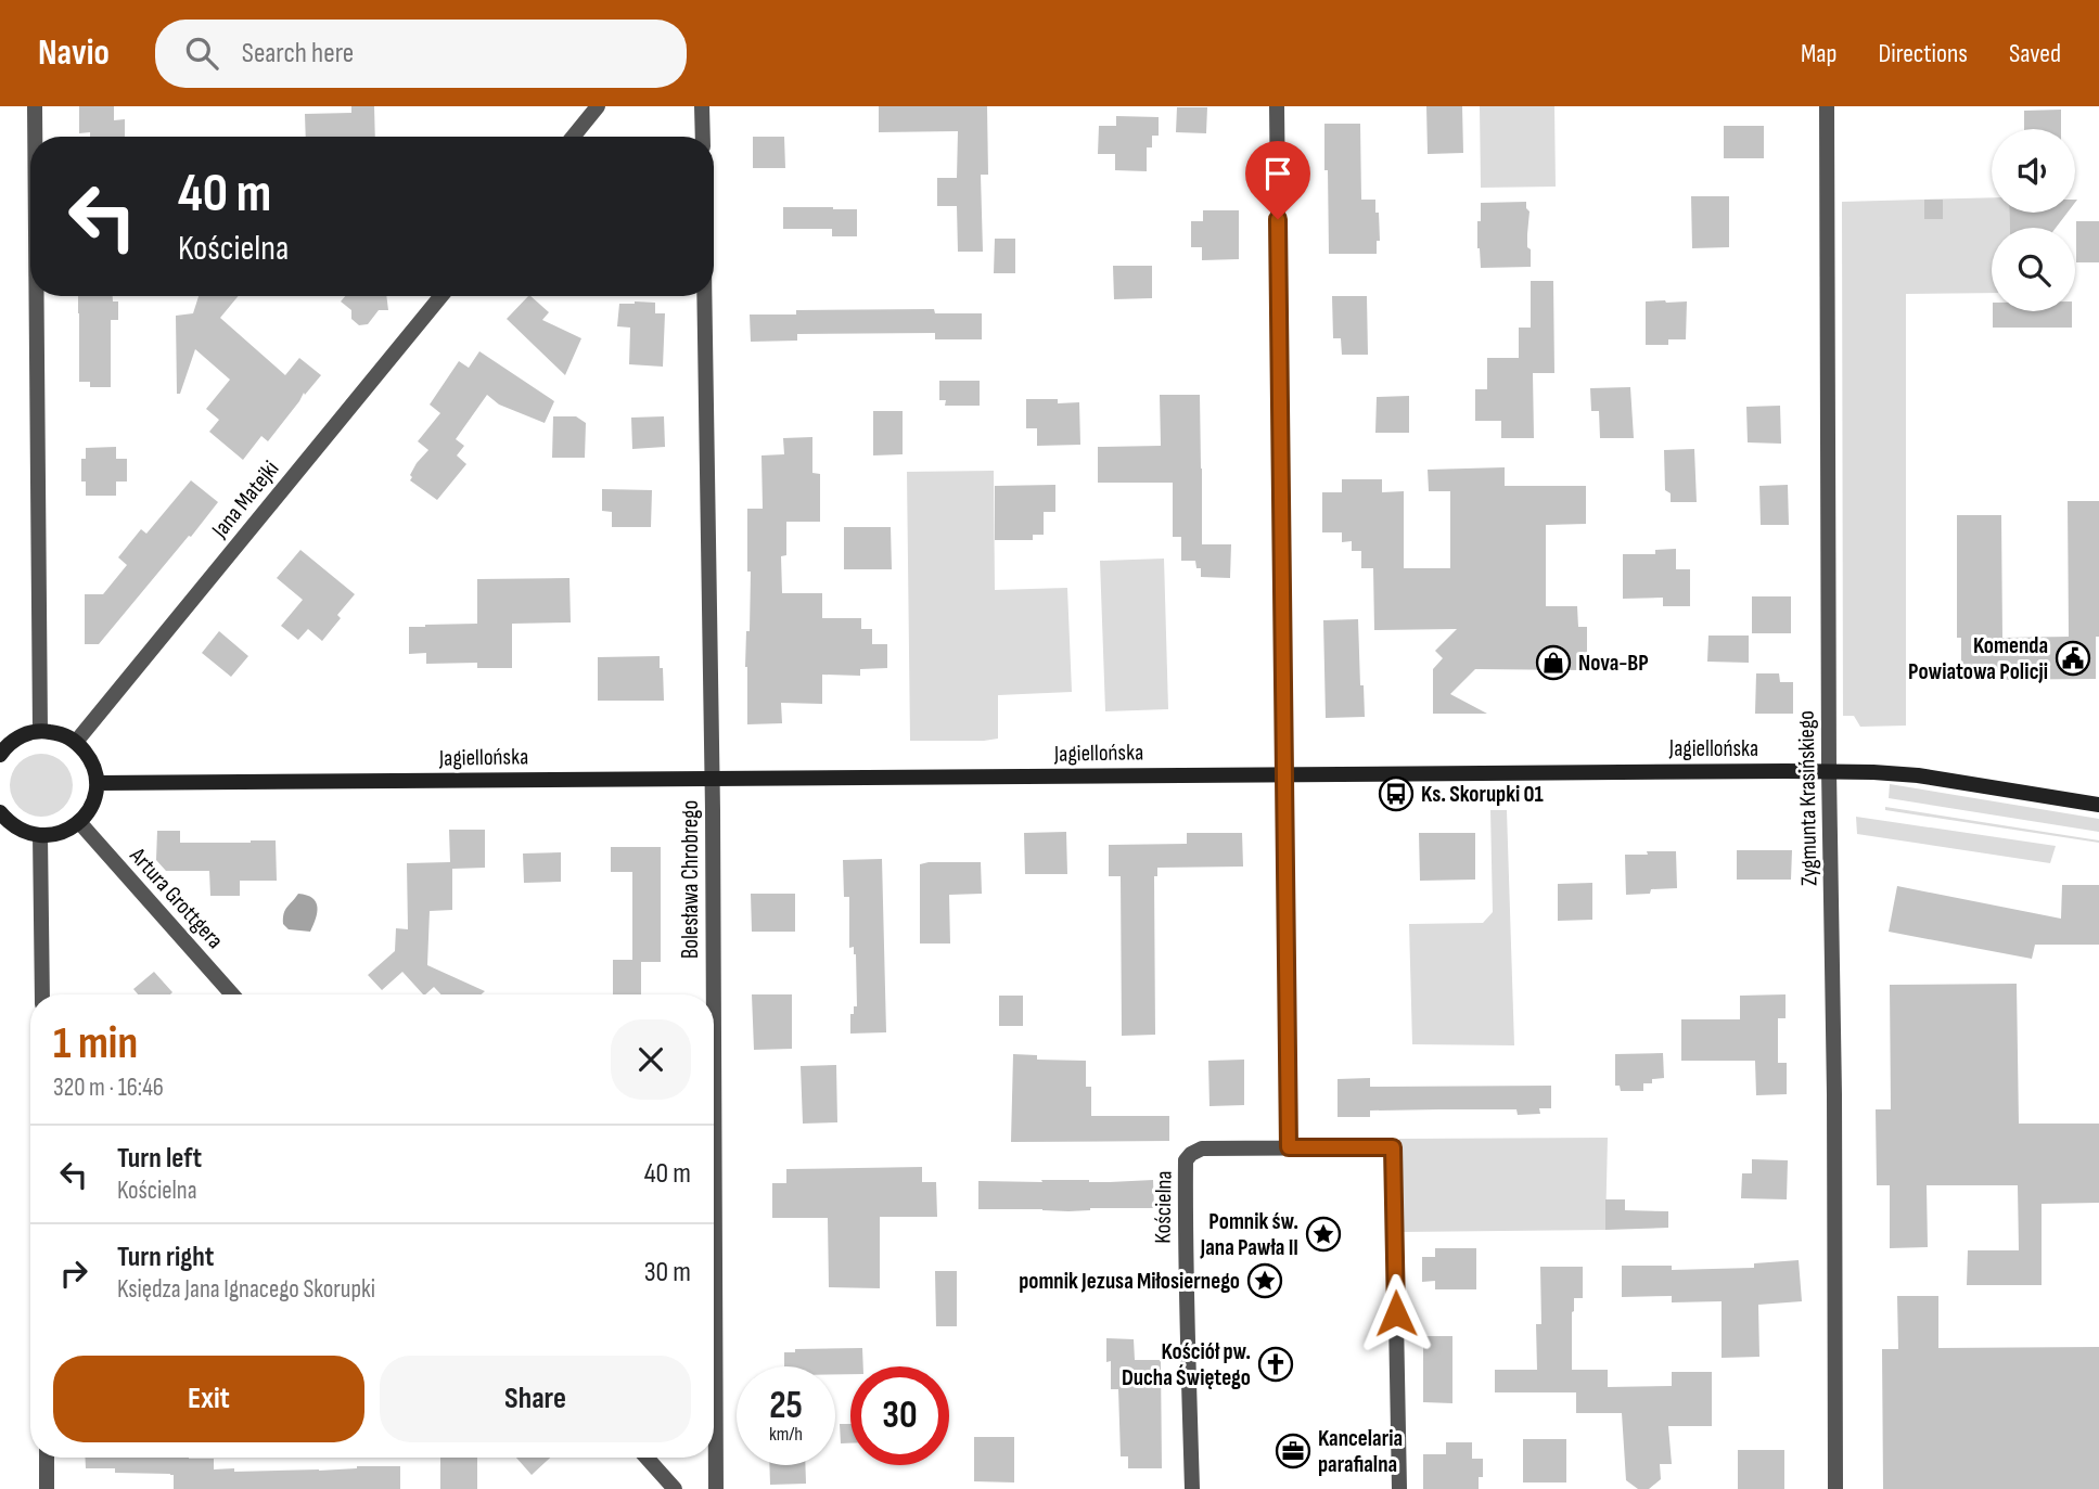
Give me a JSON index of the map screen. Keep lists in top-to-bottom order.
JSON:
{
  "streets": {
    "street": [
      "Jana Matejki",
      "Jagiellońska",
      "Zygmunta Krasińskiego",
      "Bolesława Chrobrego",
      "Artura Grottgera",
      "Kościelna"
    ]
  },
  "crossings": [
    ["Jagiellońska", "Zygmunta Krasińskiego"],
    ["Jagiellońska", "Bolesława Chrobrego"]
  ],
  "places": {
    "public building": ["Komenda Powiatowa Policji"],
    "shop": ["Nova-BP"],
    "bus stop": ["Ks. Skorupki 01"],
    "place": ["Pomnik św. Jana Pawła II", "pomnik Jezusa Miłosiernego"],
    "church": ["Kościół pw. Ducha Świętego"],
    "office": ["Kancelaria parafialna"]
  },
  "page": {
    "header": "Navio",
    "search": "Search here",
    "nav": ["Map", "Directions", "Saved"],
    "turn": ["40 m", "Kościelna"],
    "heading": ["1 min", "320 m · 16:46"],
    "list": [
      {
        "name": "Turn left",
        "note": "Kościelna",
        "value": "40 m"
      },
      {
        "name": "Turn right",
        "note": "Księdza Jana Ignacego Skorupki",
        "value": "30 m"
      }
    ],
    "buttons": ["Exit", "Share"],
    "speed": "25 km/h",
    "limit": "30"
  }
}
